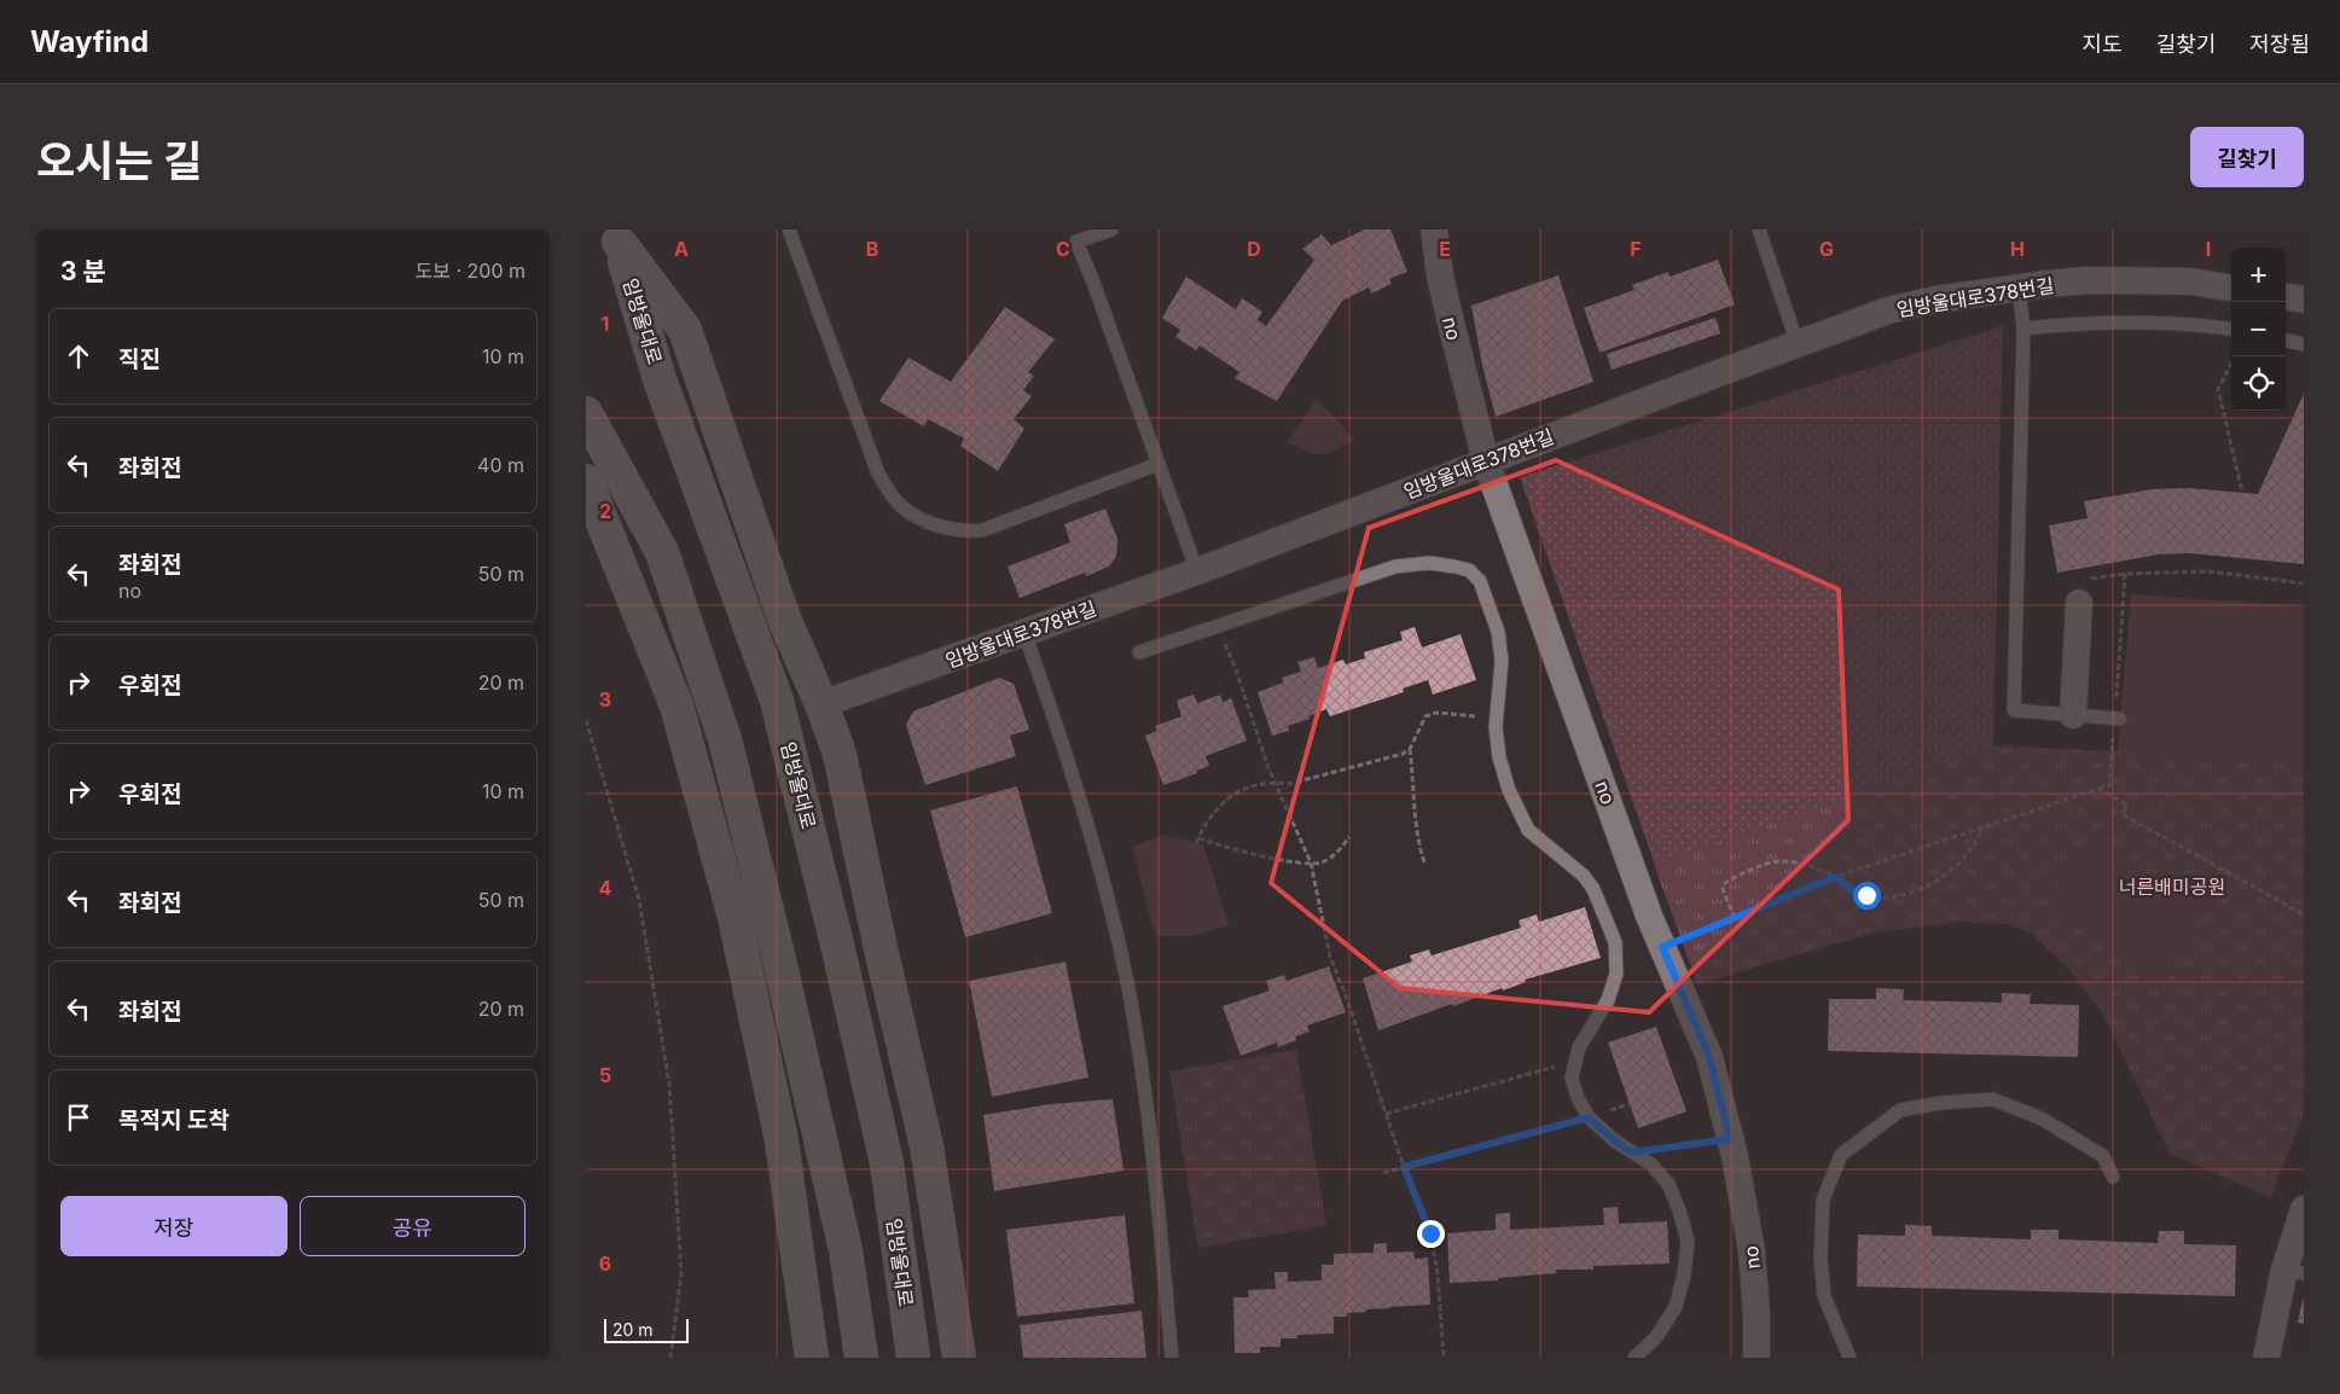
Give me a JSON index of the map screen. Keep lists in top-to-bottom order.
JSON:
{
  "streets": {
    "main road": ["임방울대로"],
    "street": ["임방울대로378번길", "no"]
  },
  "crossings": [
    ["임방울대로378번길", "no"]
  ],
  "parks": ["너른배미공원"],
  "scale_bar": "20 m",
  "page": {
    "header": "Wayfind",
    "nav": ["지도", "길찾기", "저장됨"],
    "title": "오시는 길",
    "buttons": [
      "길찾기",
      ["저장", "공유"]
    ],
    "heading": ["3 분", "도보 · 200 m"],
    "map_buttons": ["+", "−"],
    "list": [
      ["직진", "10 m"],
      ["좌회전", "40 m"],
      ["좌회전", "no", "50 m"],
      ["우회전", "20 m"],
      ["우회전", "10 m"],
      ["좌회전", "50 m"],
      ["좌회전", "20 m"],
      "목적지 도착"
    ],
    "scale": "20 m"
  },
  "grid": {
    "columns": [
      "A",
      "B",
      "C",
      "D",
      "E",
      "F",
      "G",
      "H",
      "I"
    ],
    "rows": [
      "1",
      "2",
      "3",
      "4",
      "5",
      "6"
    ]
  }
}
